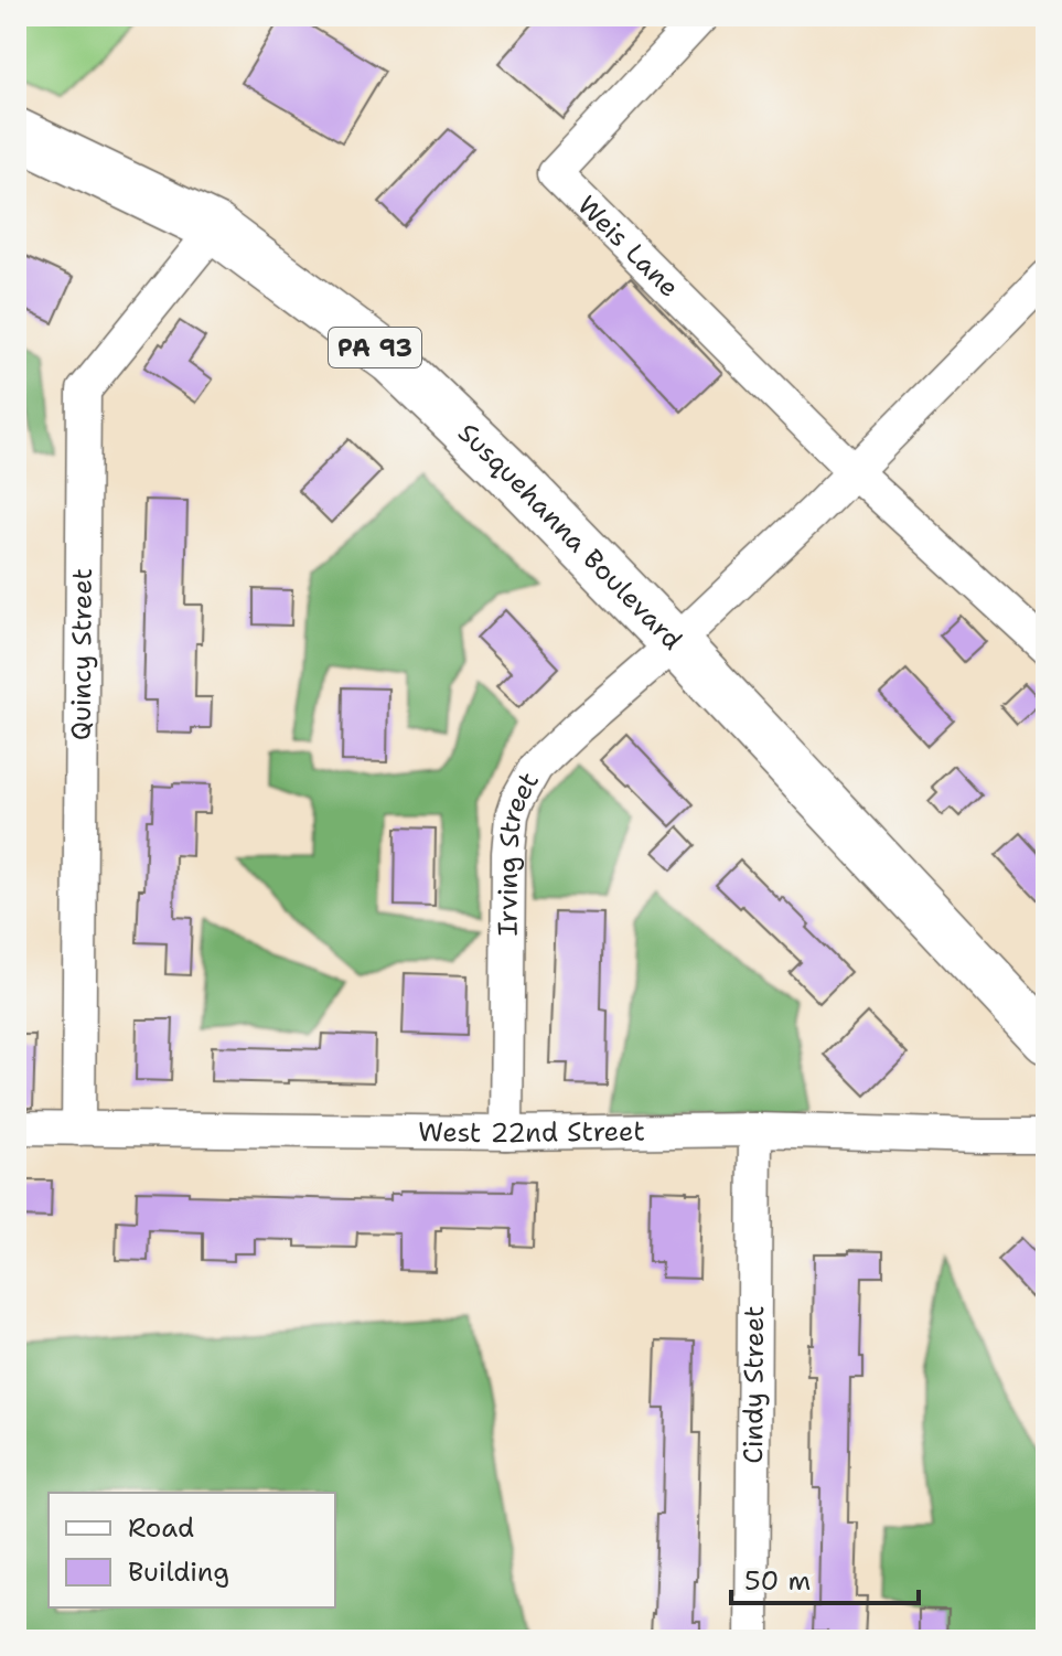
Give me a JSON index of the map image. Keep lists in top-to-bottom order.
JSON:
{
  "streets": {
    "highway": ["PA 93", "Susquehanna Boulevard"],
    "street": [
      "Weis Lane",
      "Quincy Street",
      "Irving Street",
      "West 22nd Street",
      "Cindy Street"
    ]
  },
  "crossings": [
    ["Susquehanna Boulevard", "Quincy Street"],
    ["Susquehanna Boulevard", "Irving Street"],
    ["Quincy Street", "West 22nd Street"],
    ["Irving Street", "West 22nd Street"],
    ["West 22nd Street", "Cindy Street"]
  ],
  "legend": ["Road", "Building"],
  "scale_bar": "50 m"
}
